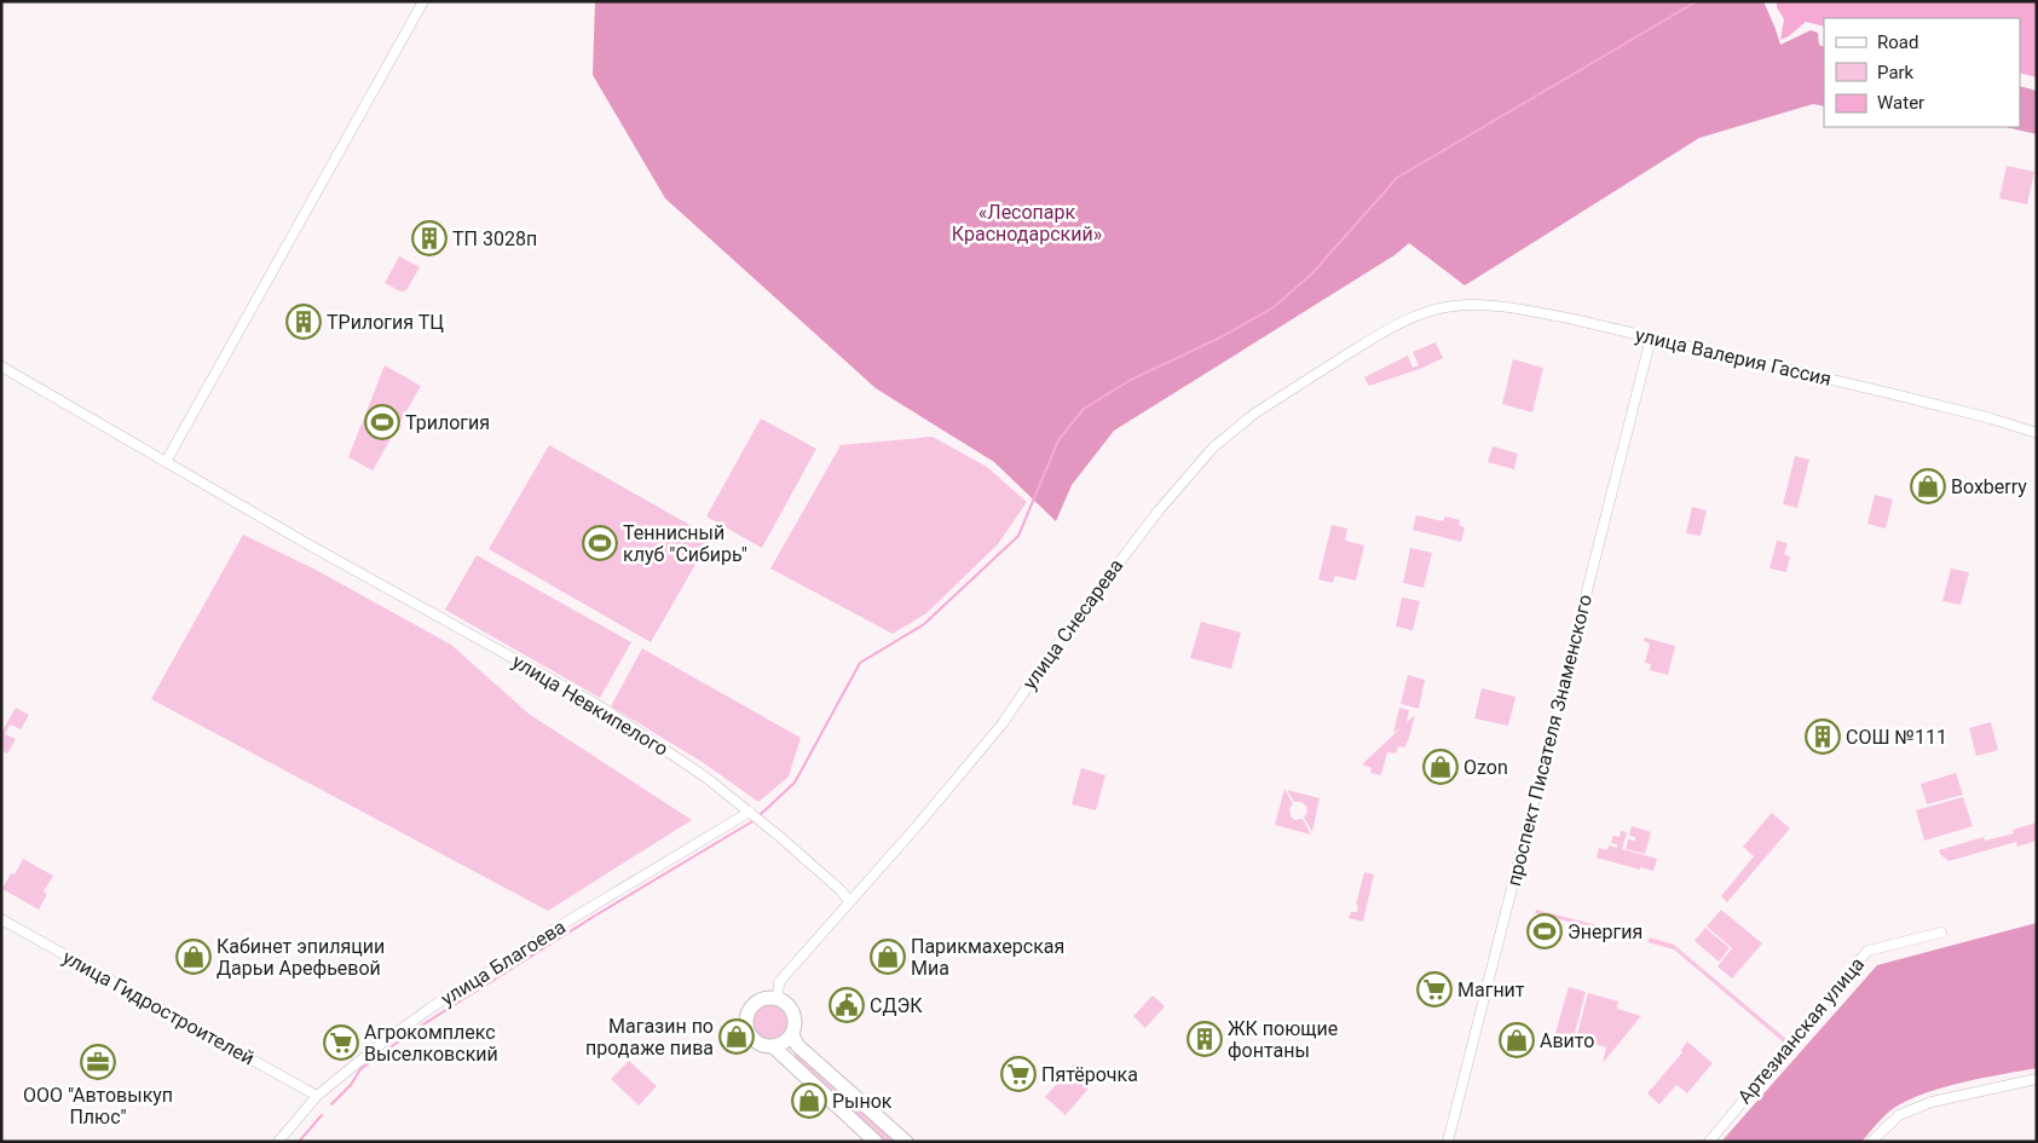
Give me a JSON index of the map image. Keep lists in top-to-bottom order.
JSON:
{
  "streets": {
    "street": [
      "улица Валерия Гассия",
      "улица Снесарева",
      "улица Невкипелого",
      "проспект Писателя Знаменского",
      "улица Благоева",
      "улица Гидростроителей",
      "Артезианская улица"
    ]
  },
  "crossings": [
    ["улица Валерия Гассия", "улица Снесарева"],
    ["улица Валерия Гассия", "проспект Писателя Знаменского"],
    ["улица Снесарева", "улица Невкипелого"],
    ["улица Невкипелого", "улица Благоева"],
    ["улица Благоева", "улица Гидростроителей"]
  ],
  "parks": ["«Лесопарк Краснодарский»"],
  "places": {
    "building": [
      "ТП 3028п",
      "ТРилогия ТЦ",
      "СОШ №111",
      "ЖК поющие фонтаны"
    ],
    "sports": ["Трилогия", "Теннисный клуб \"Сибирь\"", "Энергия"],
    "shop": [
      "Boxberry",
      "Ozon",
      "Кабинет эпиляции Дарьи Арефьевой",
      "Парикмахерская Миа",
      "Магазин по продаже пива",
      "Авито",
      "Рынок"
    ],
    "supermarket": ["Магнит", "Агрокомплекс Выселковский", "Пятёрочка"],
    "public building": ["СДЭК"],
    "office": ["ООО \"Автовыкуп Плюс\""]
  },
  "legend": ["Road", "Park", "Water"]
}
